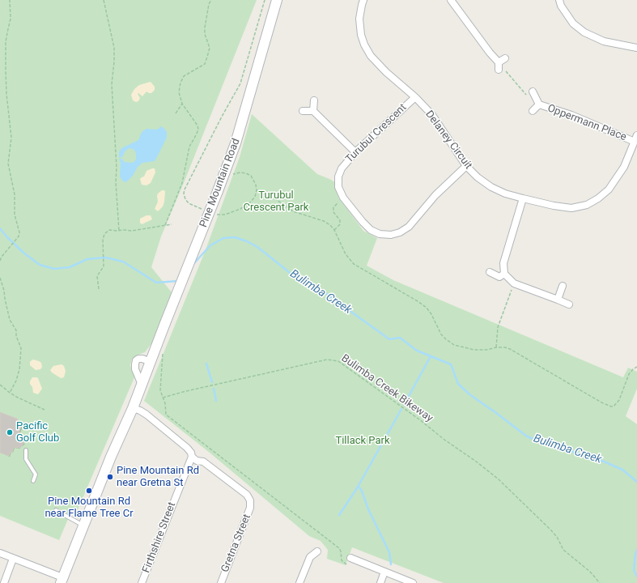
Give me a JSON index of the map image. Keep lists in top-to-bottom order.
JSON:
{
  "streets": {
    "main road": ["Pine Mountain Road"],
    "street": [
      "Oppermann Place",
      "Turubul Crescent",
      "Delaney Circuit",
      "Firthshire Street",
      "Gretna Street"
    ],
    "path": ["Bulimba Creek Bikeway"]
  },
  "crossings": [
    ["Oppermann Place", "Delaney Circuit"],
    ["Turubul Crescent", "Delaney Circuit"],
    ["Pine Mountain Road", "Gretna Street"],
    ["Firthshire Street", "Gretna Street"]
  ],
  "water": ["Bulimba Creek"],
  "parks": ["Turubul Crescent Park", "Tillack Park"],
  "places": ["Pacific Golf Club", "Pine Mountain Rd near Gretna St", "Pine Mountain Rd near Flame Tree Cr"]
}
